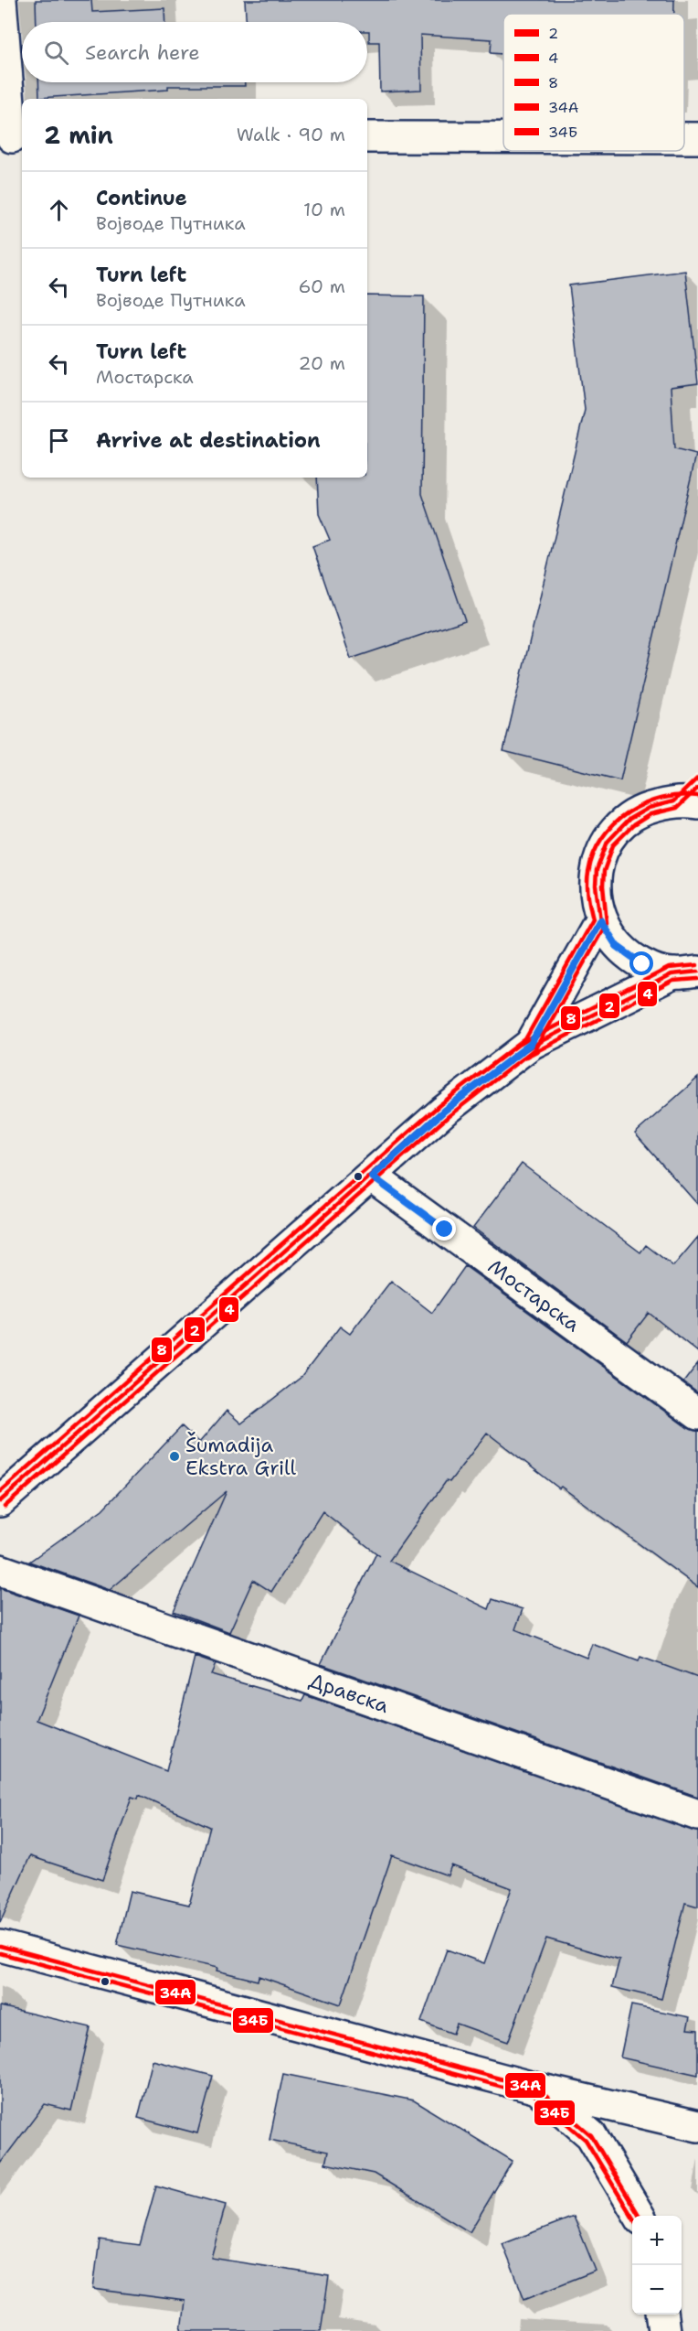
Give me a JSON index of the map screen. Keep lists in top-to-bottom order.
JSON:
{
  "streets": {
    "street": ["Мостарска", "Дравска"]
  },
  "places": ["Šumadija Ekstra Grill"],
  "lines": [
    "transit line 2",
    "transit line 4",
    "transit line 8",
    "transit line 34А",
    "transit line 34Б"
  ],
  "legend": [
    "2",
    "4",
    "8",
    "34А",
    "34Б"
  ],
  "page": {
    "search": "Search here",
    "heading": ["2 min", "Walk · 90 m"],
    "list": [
      ["Continue", "Војводе Путника", "10 m"],
      ["Turn left", "Војводе Путника", "60 m"],
      ["Turn left", "Мостарска", "20 m"],
      "Arrive at destination"
    ],
    "map_buttons": ["+", "−"]
  }
}
